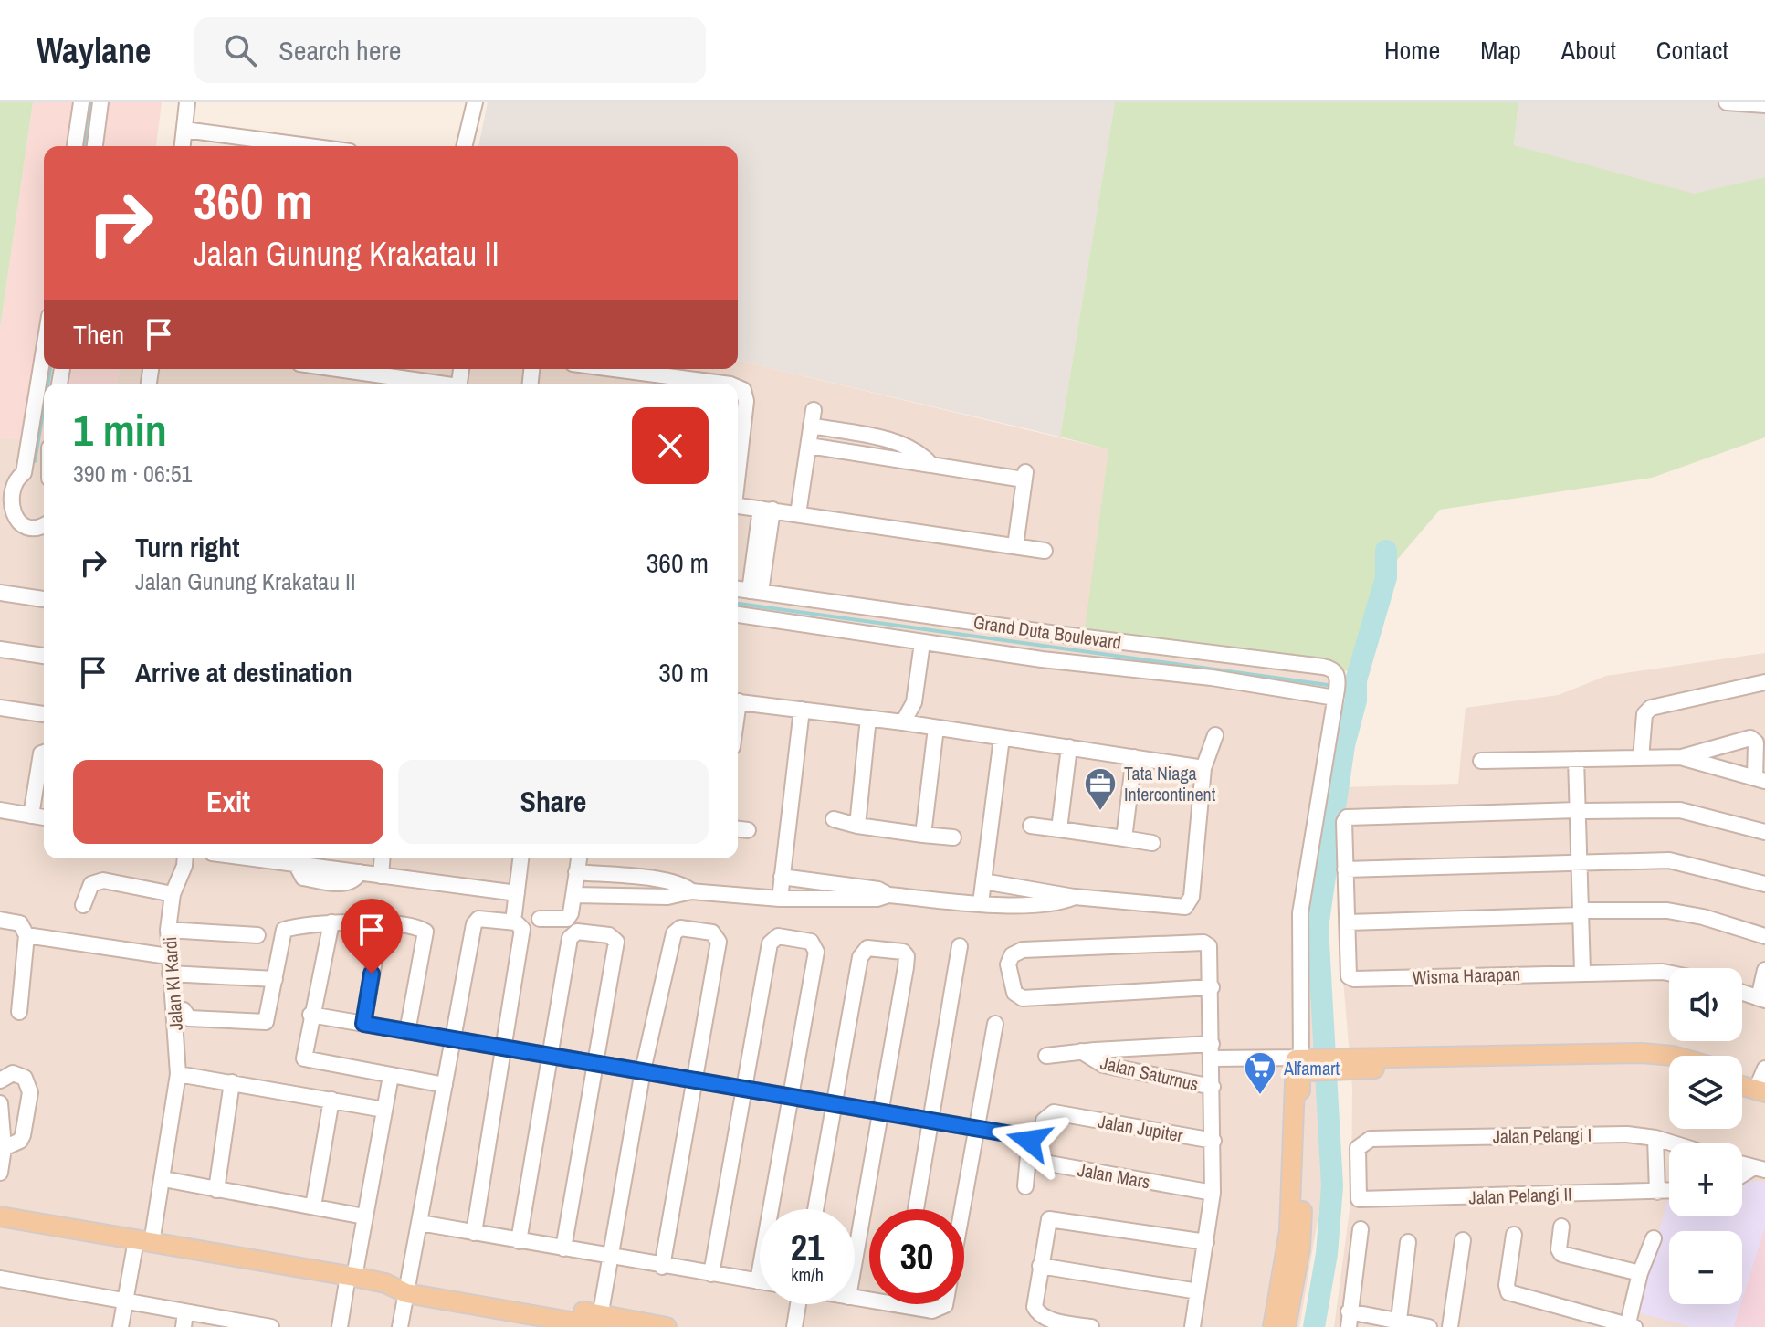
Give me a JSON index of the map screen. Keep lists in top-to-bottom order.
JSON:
{
  "streets": {
    "street": [
      "Grand Duta Boulevard",
      "Wisma Harapan",
      "Jalan KI Kardi",
      "Jalan Saturnus",
      "Jalan Jupiter",
      "Jalan Pelangi I",
      "Jalan Mars",
      "Jalan Pelangi II"
    ]
  },
  "crossings": [
    ["Jalan Jupiter", "Jalan Mars"],
    ["Jalan Pelangi I", "Jalan Pelangi II"]
  ],
  "places": {
    "office": ["Tata Niaga Intercontinent"],
    "supermarket": ["Alfamart"]
  },
  "page": {
    "header": "Waylane",
    "search": "Search here",
    "nav": [
      "Home",
      "Map",
      "About",
      "Contact"
    ],
    "turn": ["360 m", "Jalan Gunung Krakatau II"],
    "then": "Then",
    "heading": ["1 min", "390 m · 06:51"],
    "list": [
      {
        "name": "Turn right",
        "note": "Jalan Gunung Krakatau II",
        "value": "360 m"
      },
      {
        "name": "Arrive at destination",
        "value": "30 m"
      }
    ],
    "buttons": ["Exit", "Share"],
    "map_buttons": ["+", "−"],
    "speed": "21 km/h",
    "limit": "30"
  }
}
